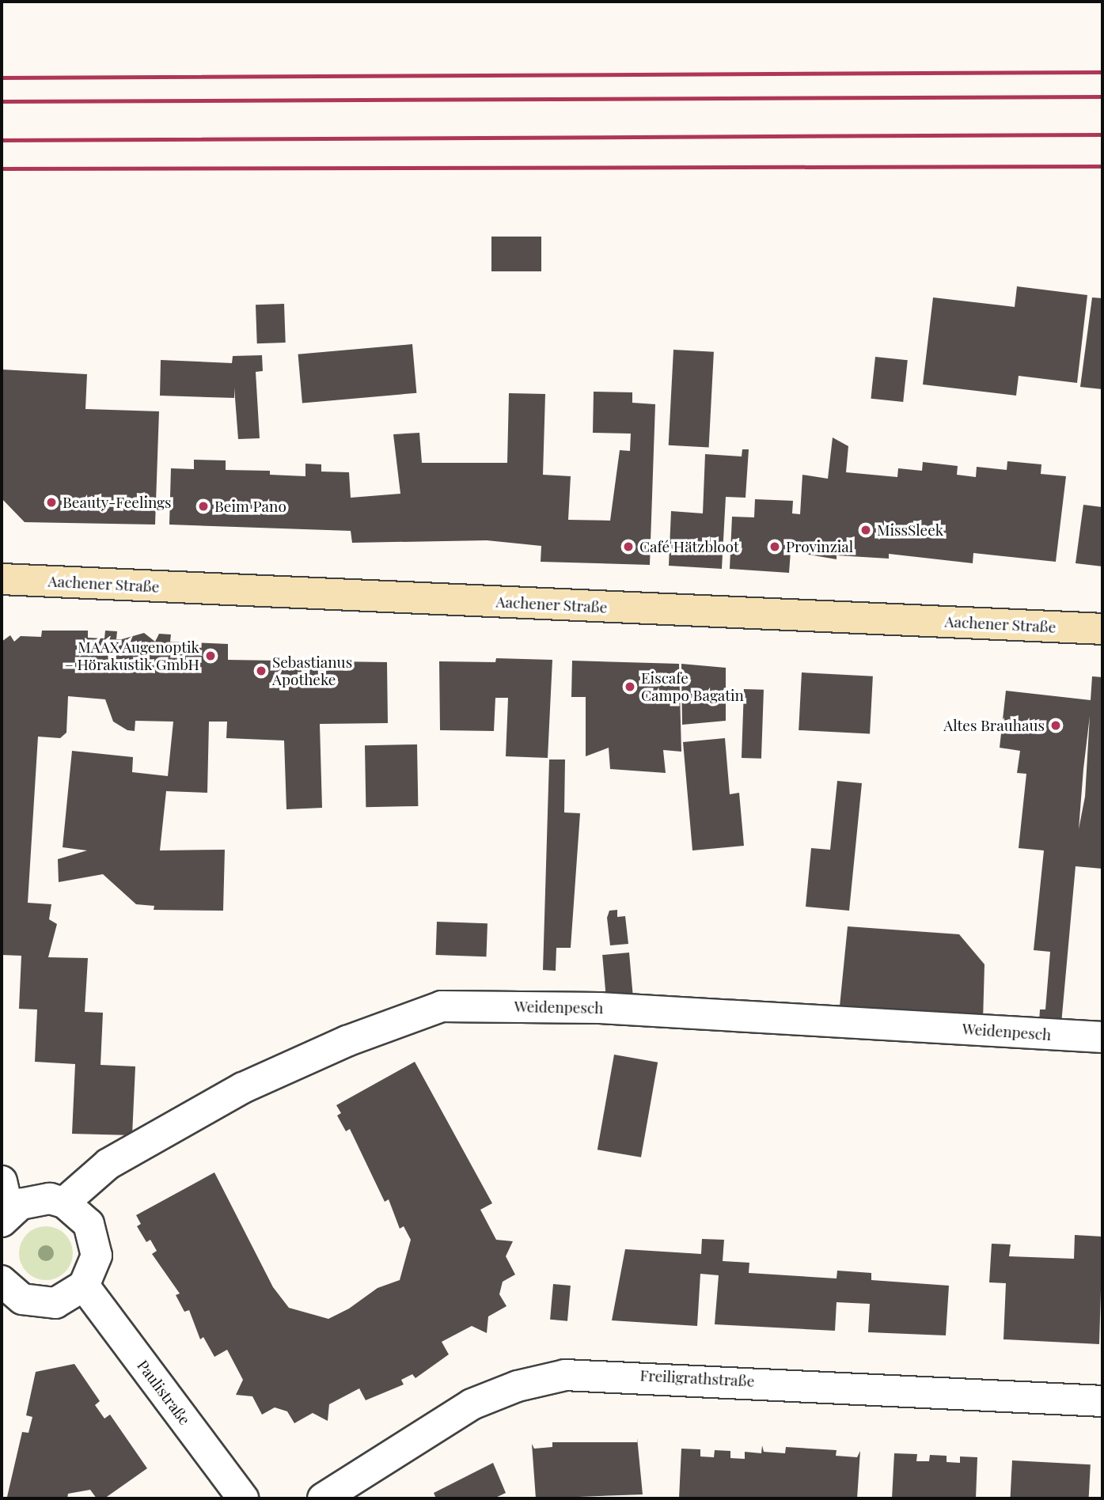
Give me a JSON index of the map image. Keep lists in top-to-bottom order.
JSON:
{
  "streets": {
    "main road": ["Aachener Straße"],
    "street": ["Weidenpesch", "Freiligrathstraße", "Paulistraße"]
  },
  "places": [
    "Beauty-Feelings",
    "Beim Pano",
    "MissSleek",
    "Café Hätzbloot",
    "Provinzial",
    "MAAX Augenoptik – Hörakustik GmbH",
    "Sebastianus Apotheke",
    "Eiscafe Campo Bagatin",
    "Altes Brauhaus"
  ]
}
